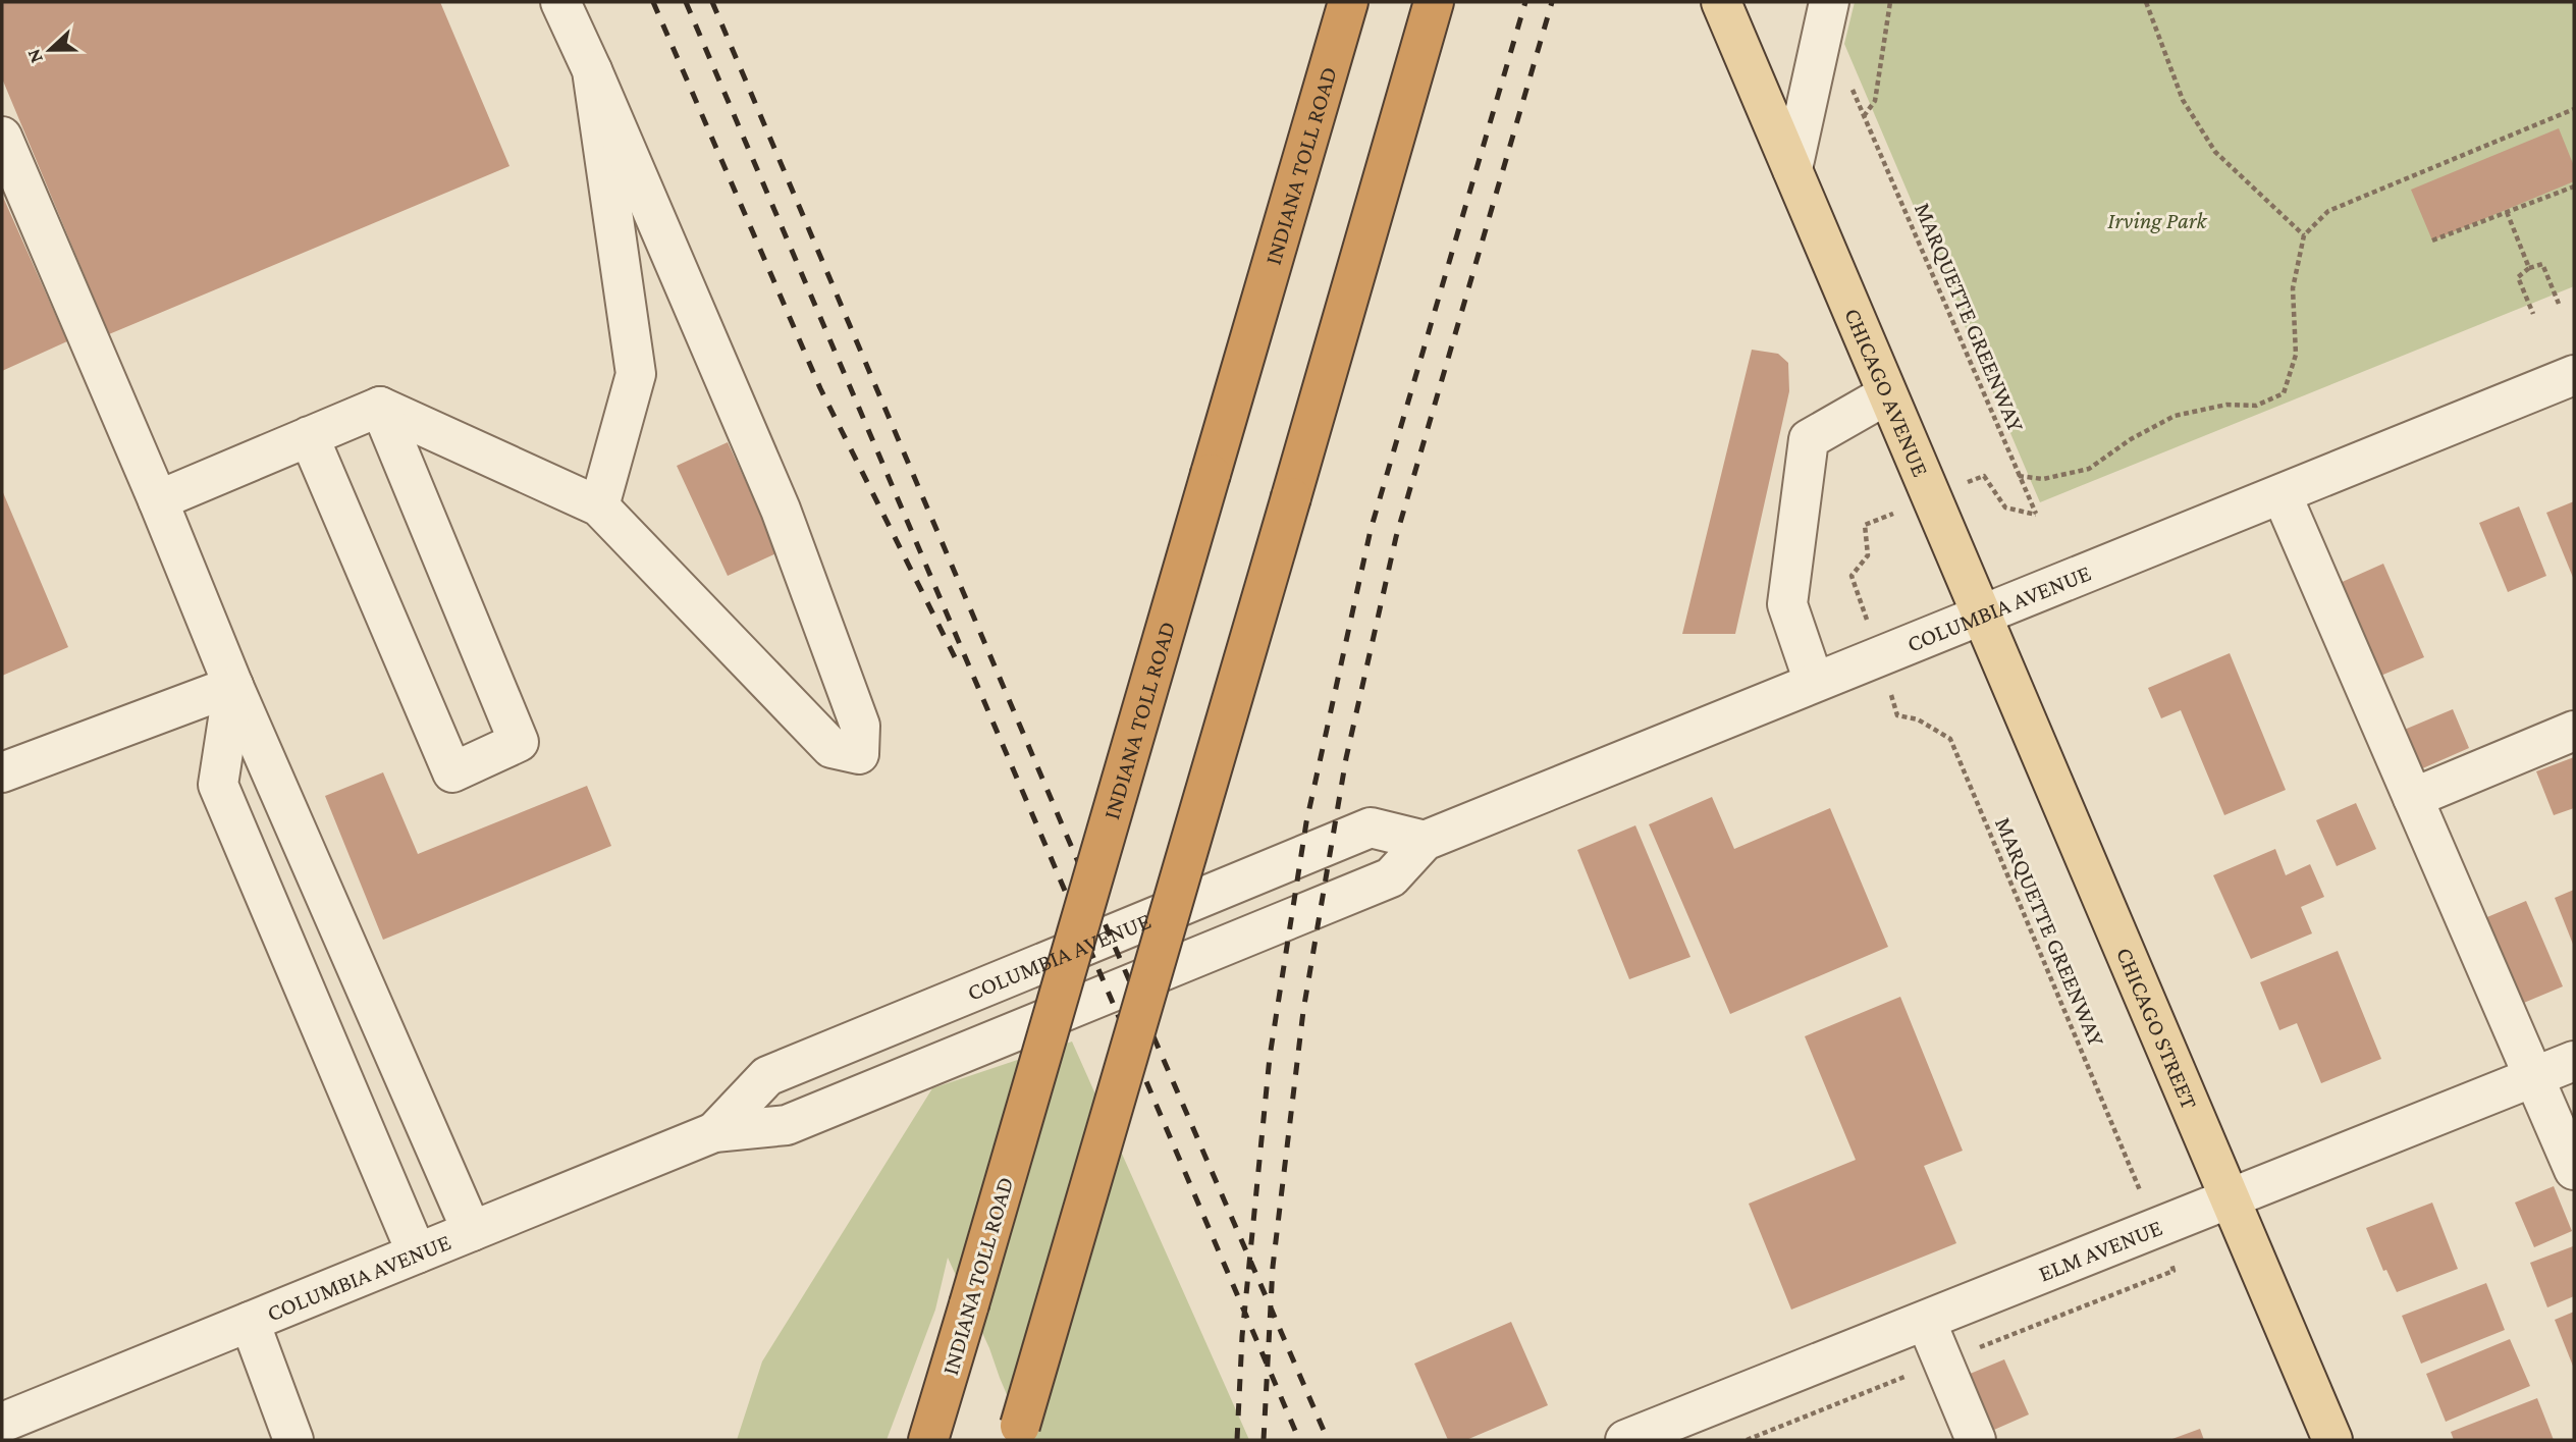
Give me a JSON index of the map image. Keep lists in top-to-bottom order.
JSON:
{
  "streets": {
    "highway": ["INDIANA TOLL ROAD"],
    "main road": ["CHICAGO AVENUE", "CHICAGO STREET"],
    "street": ["COLUMBIA AVENUE", "ELM AVENUE"],
    "path": ["MARQUETTE GREENWAY"]
  },
  "crossings": [
    ["CHICAGO AVENUE", "COLUMBIA AVENUE"],
    ["CHICAGO AVENUE", "CHICAGO STREET"],
    ["COLUMBIA AVENUE", "CHICAGO STREET"],
    ["CHICAGO STREET", "ELM AVENUE"]
  ],
  "parks": ["Irving Park"],
  "north": "left"
}
